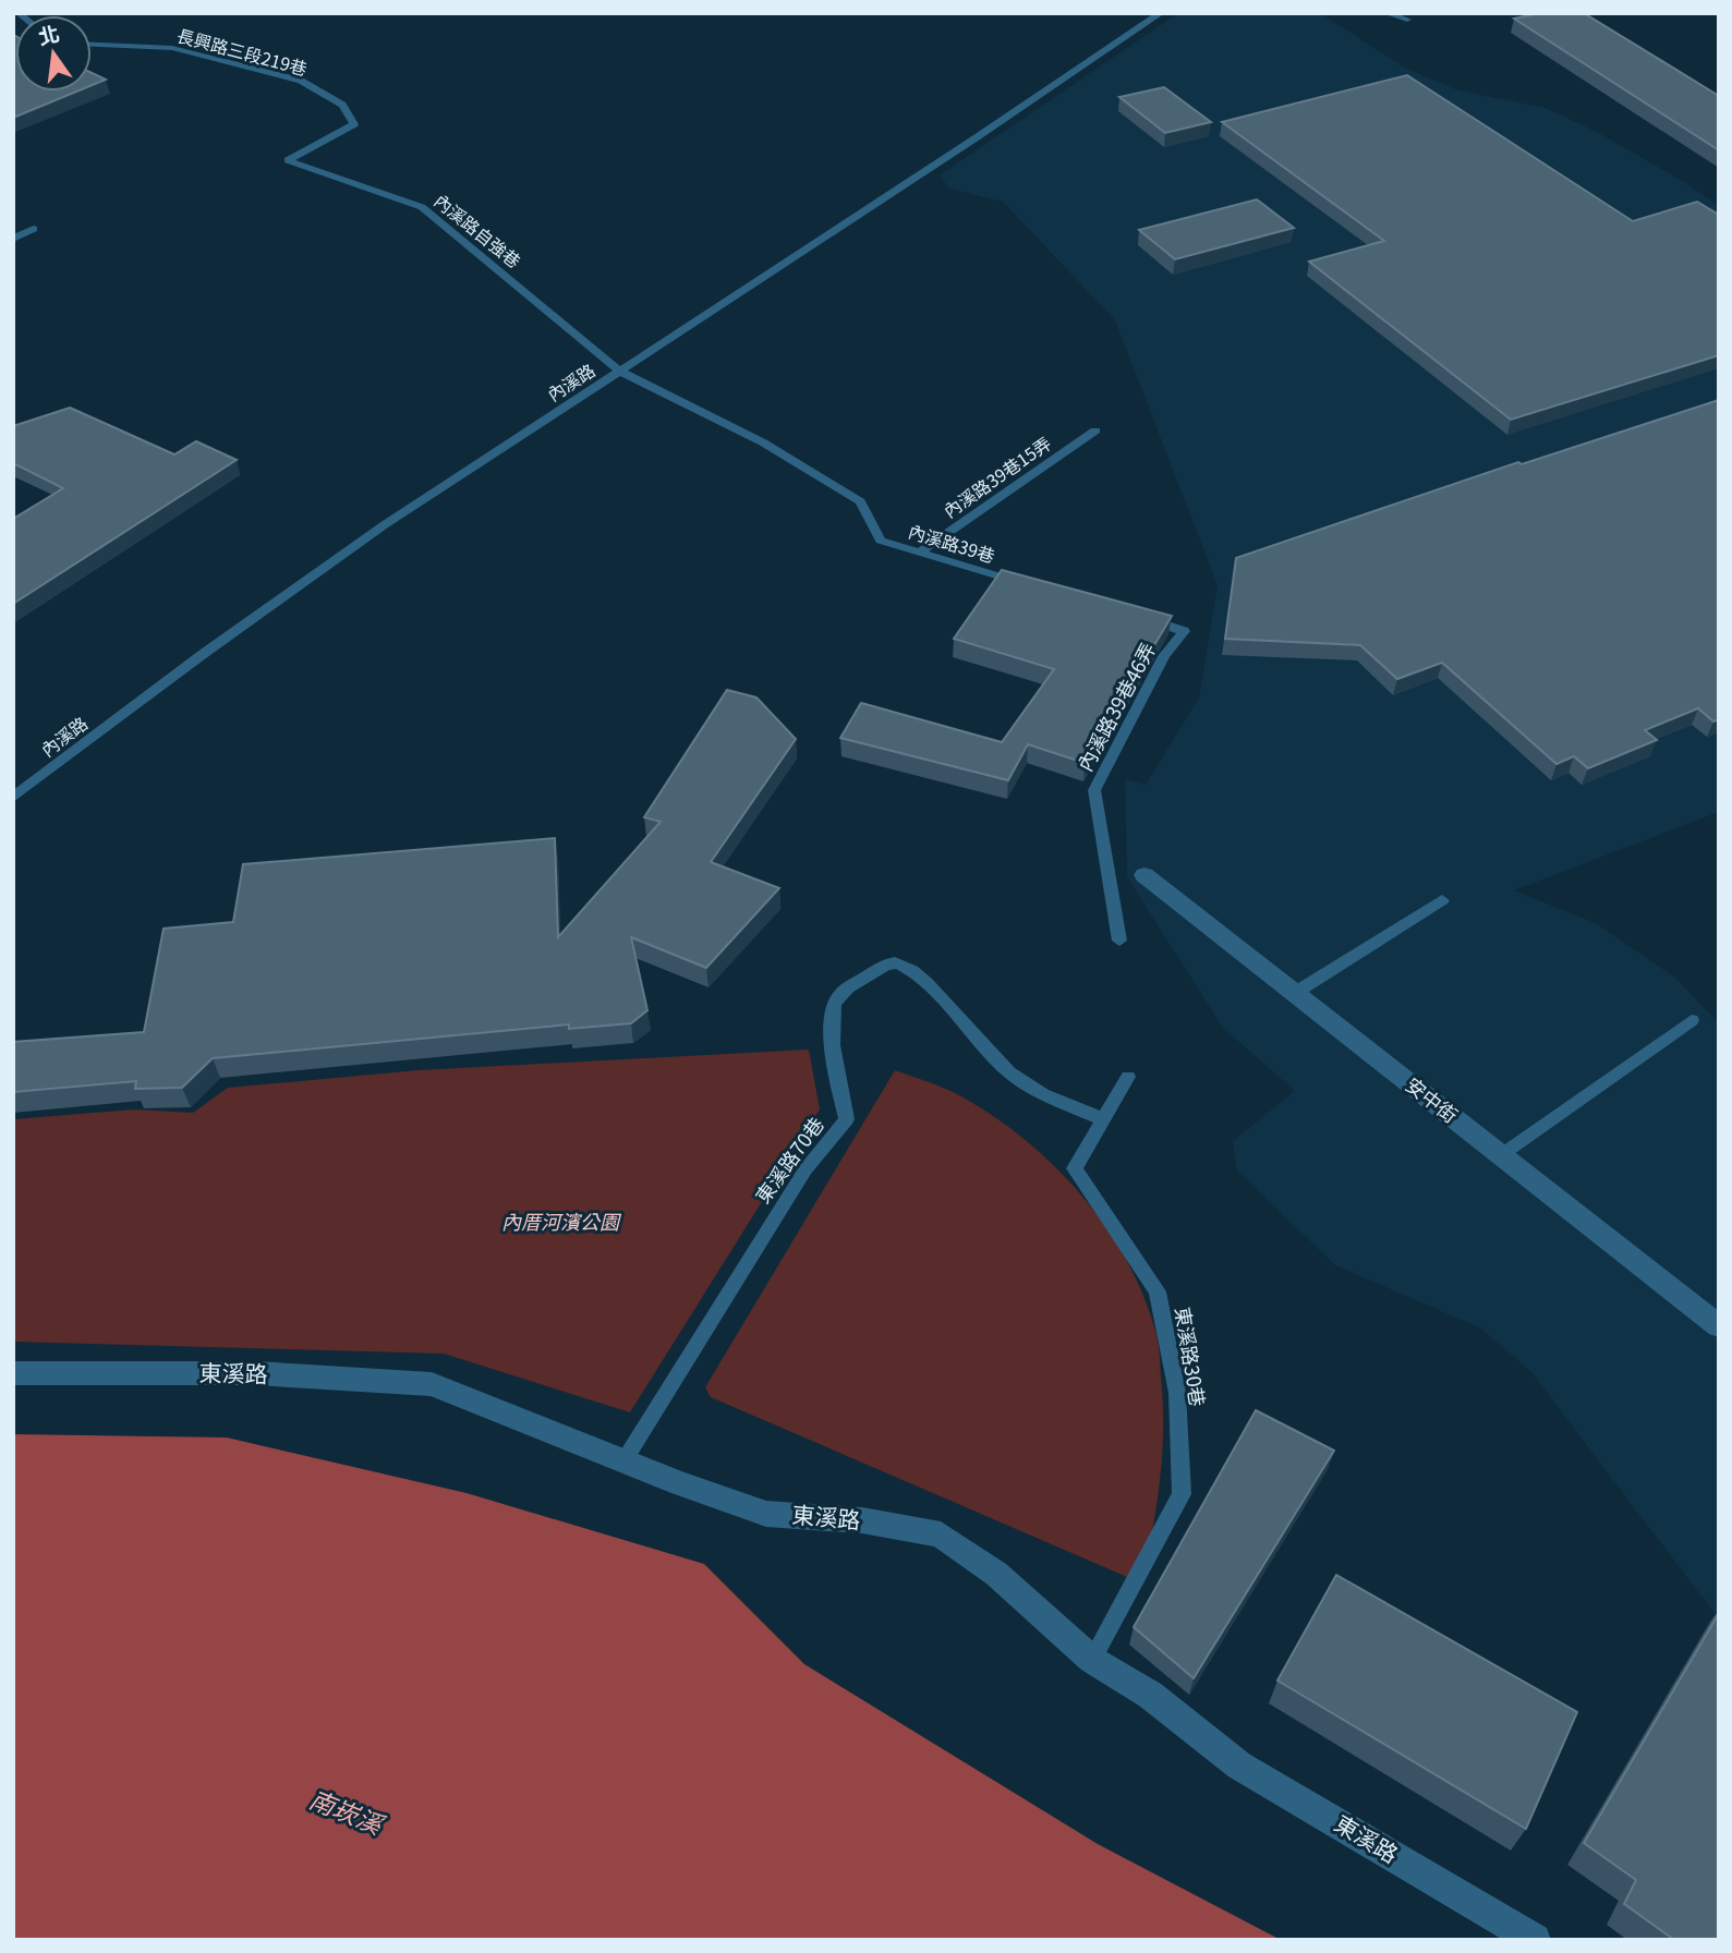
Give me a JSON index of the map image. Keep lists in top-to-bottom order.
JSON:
{
  "streets": {
    "street": ["安中街", "東溪路"],
    "lane": [
      "長興路三段219巷",
      "內溪路自強巷",
      "內溪路",
      "內溪路39巷15弄",
      "內溪路39巷",
      "內溪路39巷46弄",
      "東溪路70巷",
      "東溪路30巷"
    ]
  },
  "crossings": [
    ["長興路三段219巷", "內溪路自強巷"],
    ["內溪路自強巷", "內溪路"],
    ["內溪路自強巷", "內溪路39巷"],
    ["內溪路", "內溪路39巷"],
    ["內溪路39巷15弄", "內溪路39巷"],
    ["東溪路70巷", "東溪路30巷"],
    ["東溪路70巷", "東溪路"],
    ["東溪路30巷", "東溪路"]
  ],
  "water": ["南崁溪"],
  "parks": ["內厝河濱公園"],
  "north": "top"
}
